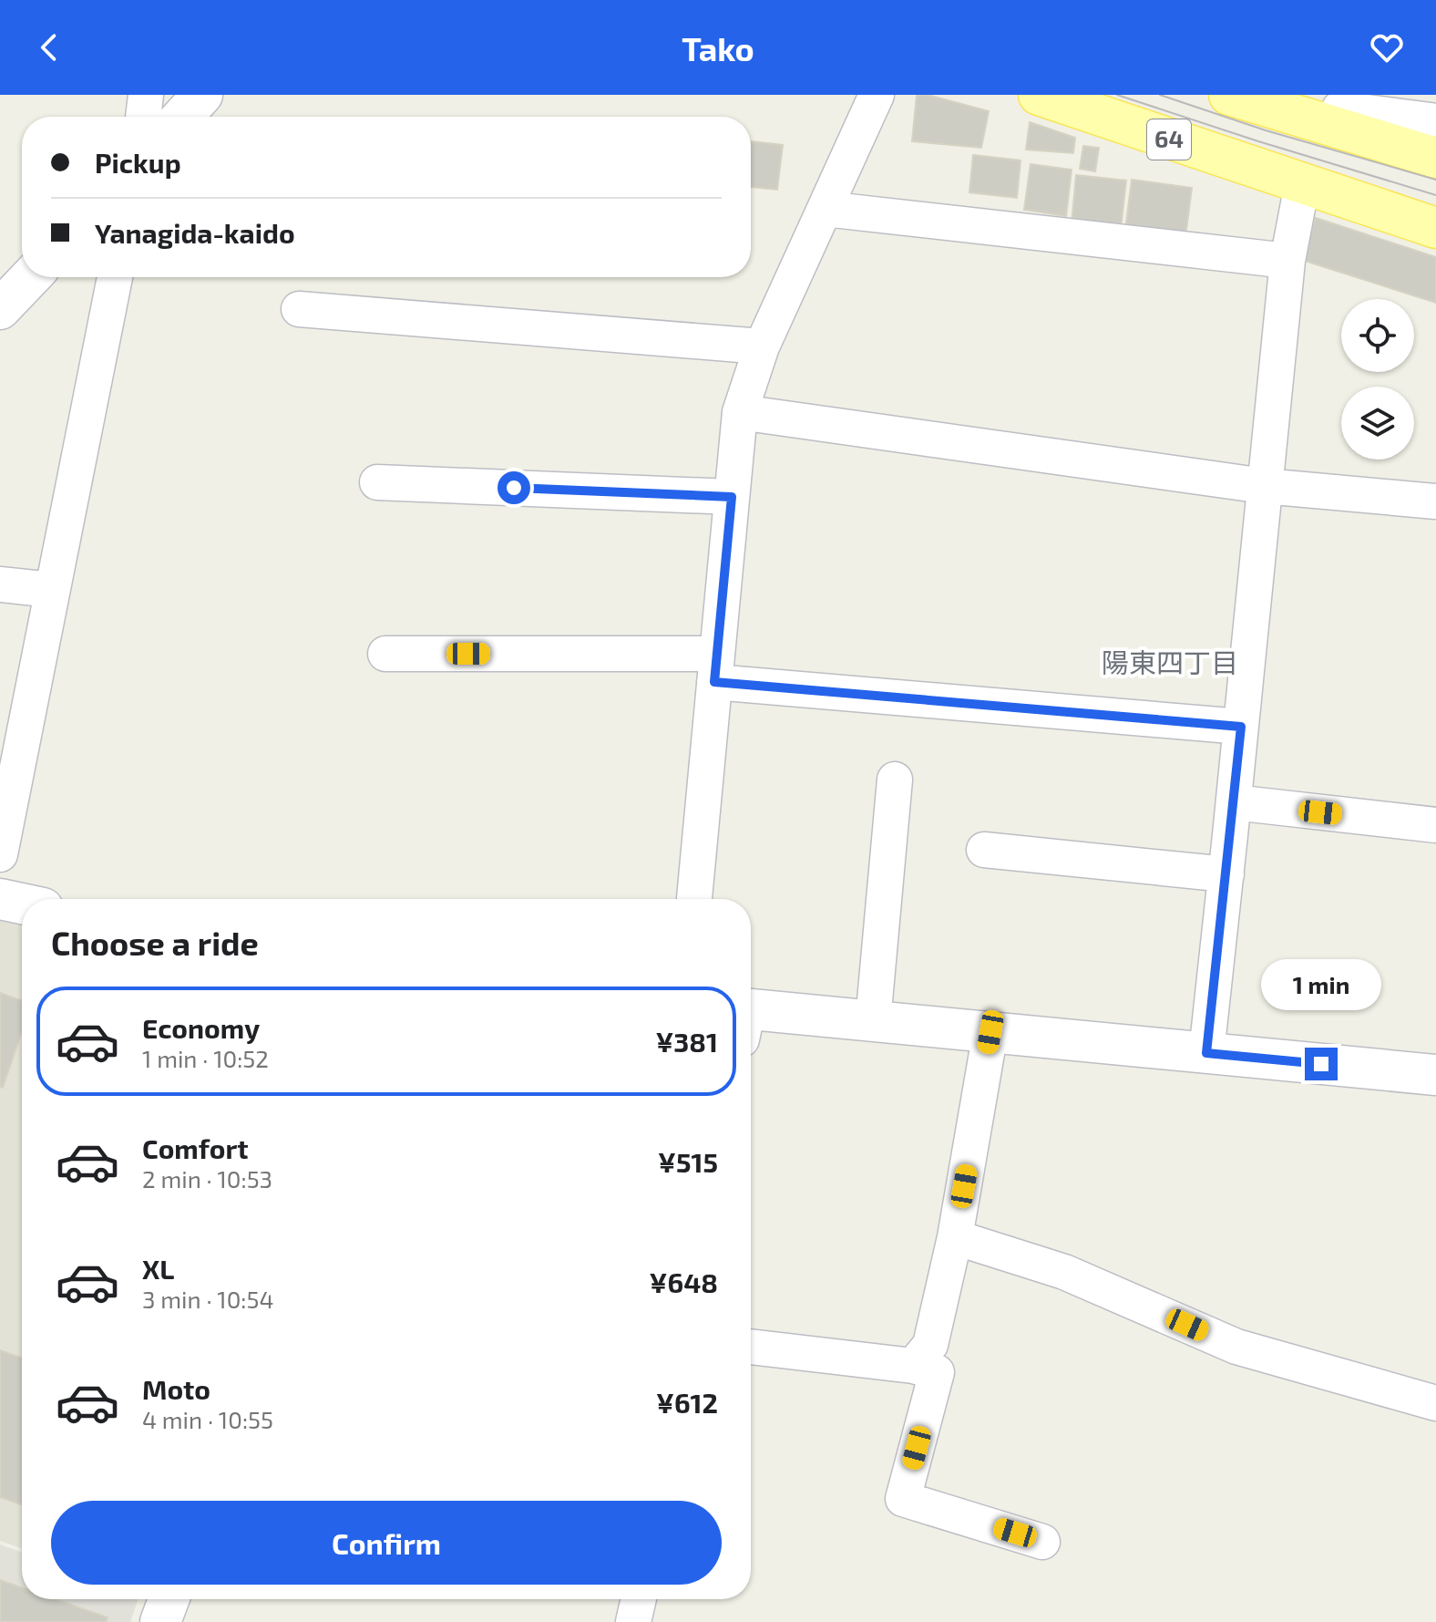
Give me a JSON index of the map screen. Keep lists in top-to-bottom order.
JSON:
{
  "streets": {
    "main road": ["64"]
  },
  "districts": ["陽東四丁目"],
  "page": {
    "header": "Tako",
    "banner": ["Pickup", "Yanagida-kaido"],
    "heading": "Choose a ride",
    "bubble": "1 min",
    "list": [
      {
        "name": "Economy",
        "note": "1 min · 10:52",
        "value": "¥381"
      },
      {
        "name": "Comfort",
        "note": "2 min · 10:53",
        "value": "¥515"
      },
      {
        "name": "XL",
        "note": "3 min · 10:54",
        "value": "¥648"
      },
      {
        "name": "Moto",
        "note": "4 min · 10:55",
        "value": "¥612"
      }
    ],
    "buttons": "Confirm"
  }
}
